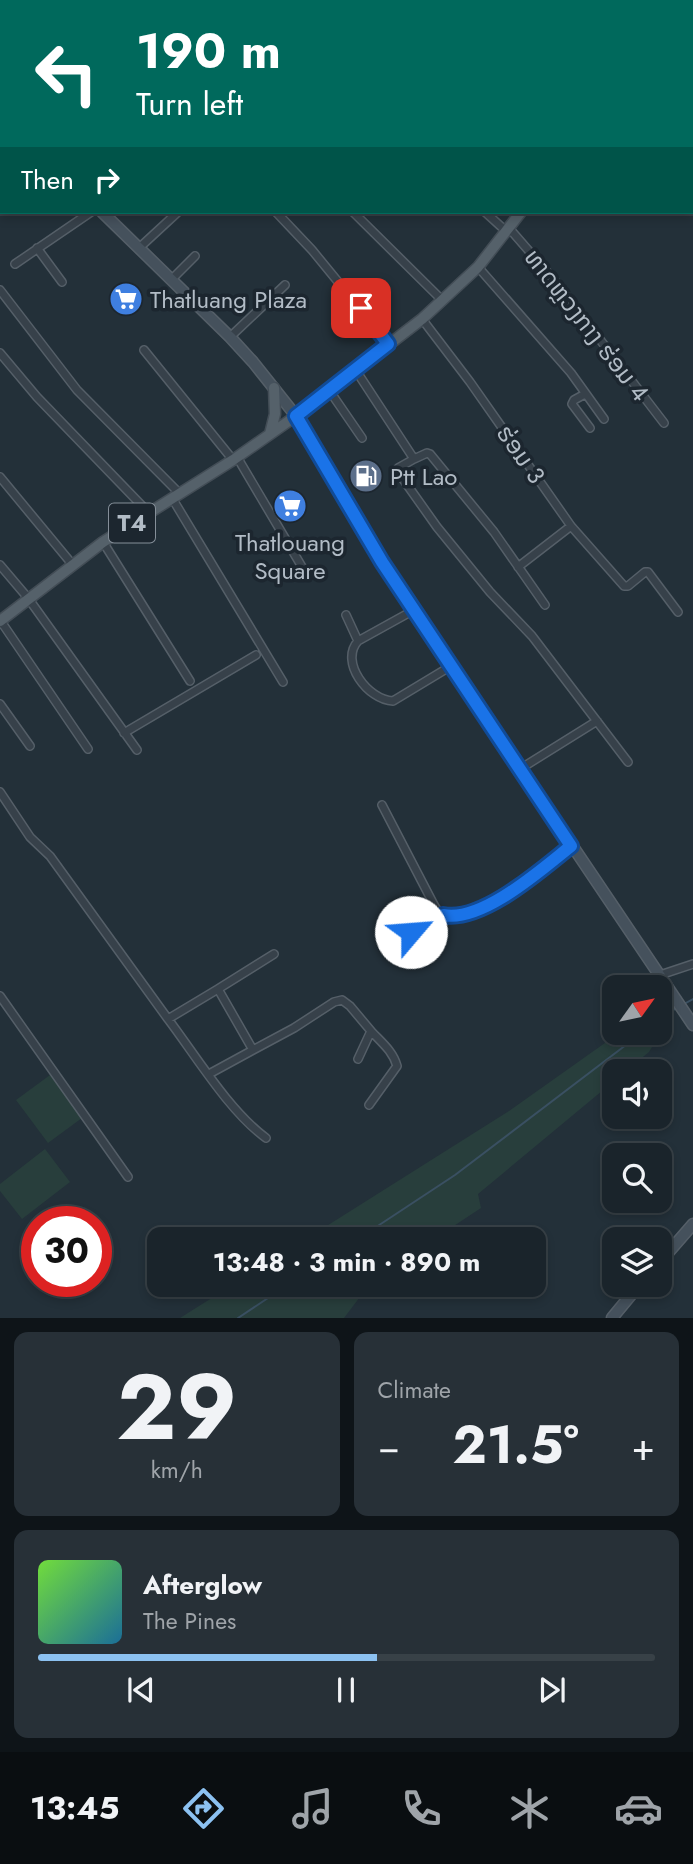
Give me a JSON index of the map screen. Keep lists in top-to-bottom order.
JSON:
{
  "streets": {
    "main road": ["T4"],
    "street": ["ທາດຫຼວງກາງ ຮ່ອມ 4", "ຮ່ອມ 3"]
  },
  "crossings": [
    ["ທາດຫຼວງກາງ ຮ່ອມ 4", "T4"],
    ["ຮ່ອມ 3", "T4"]
  ],
  "places": {
    "supermarket": ["Thatluang Plaza", "Thatlouang Square"],
    "fuel station": ["Ptt Lao"]
  },
  "north": "top right",
  "page": {
    "turn": ["190 m", "Turn left"],
    "then": "Then",
    "limit": "30",
    "trip": "13:48 · 3 min · 890 m",
    "tile": [
      ["29", "km/h"],
      "Climate"
    ],
    "heat": ["−", "21.5°", "+"],
    "song": ["Afterglow", "The Pines"],
    "tabs": "13:45"
  }
}
